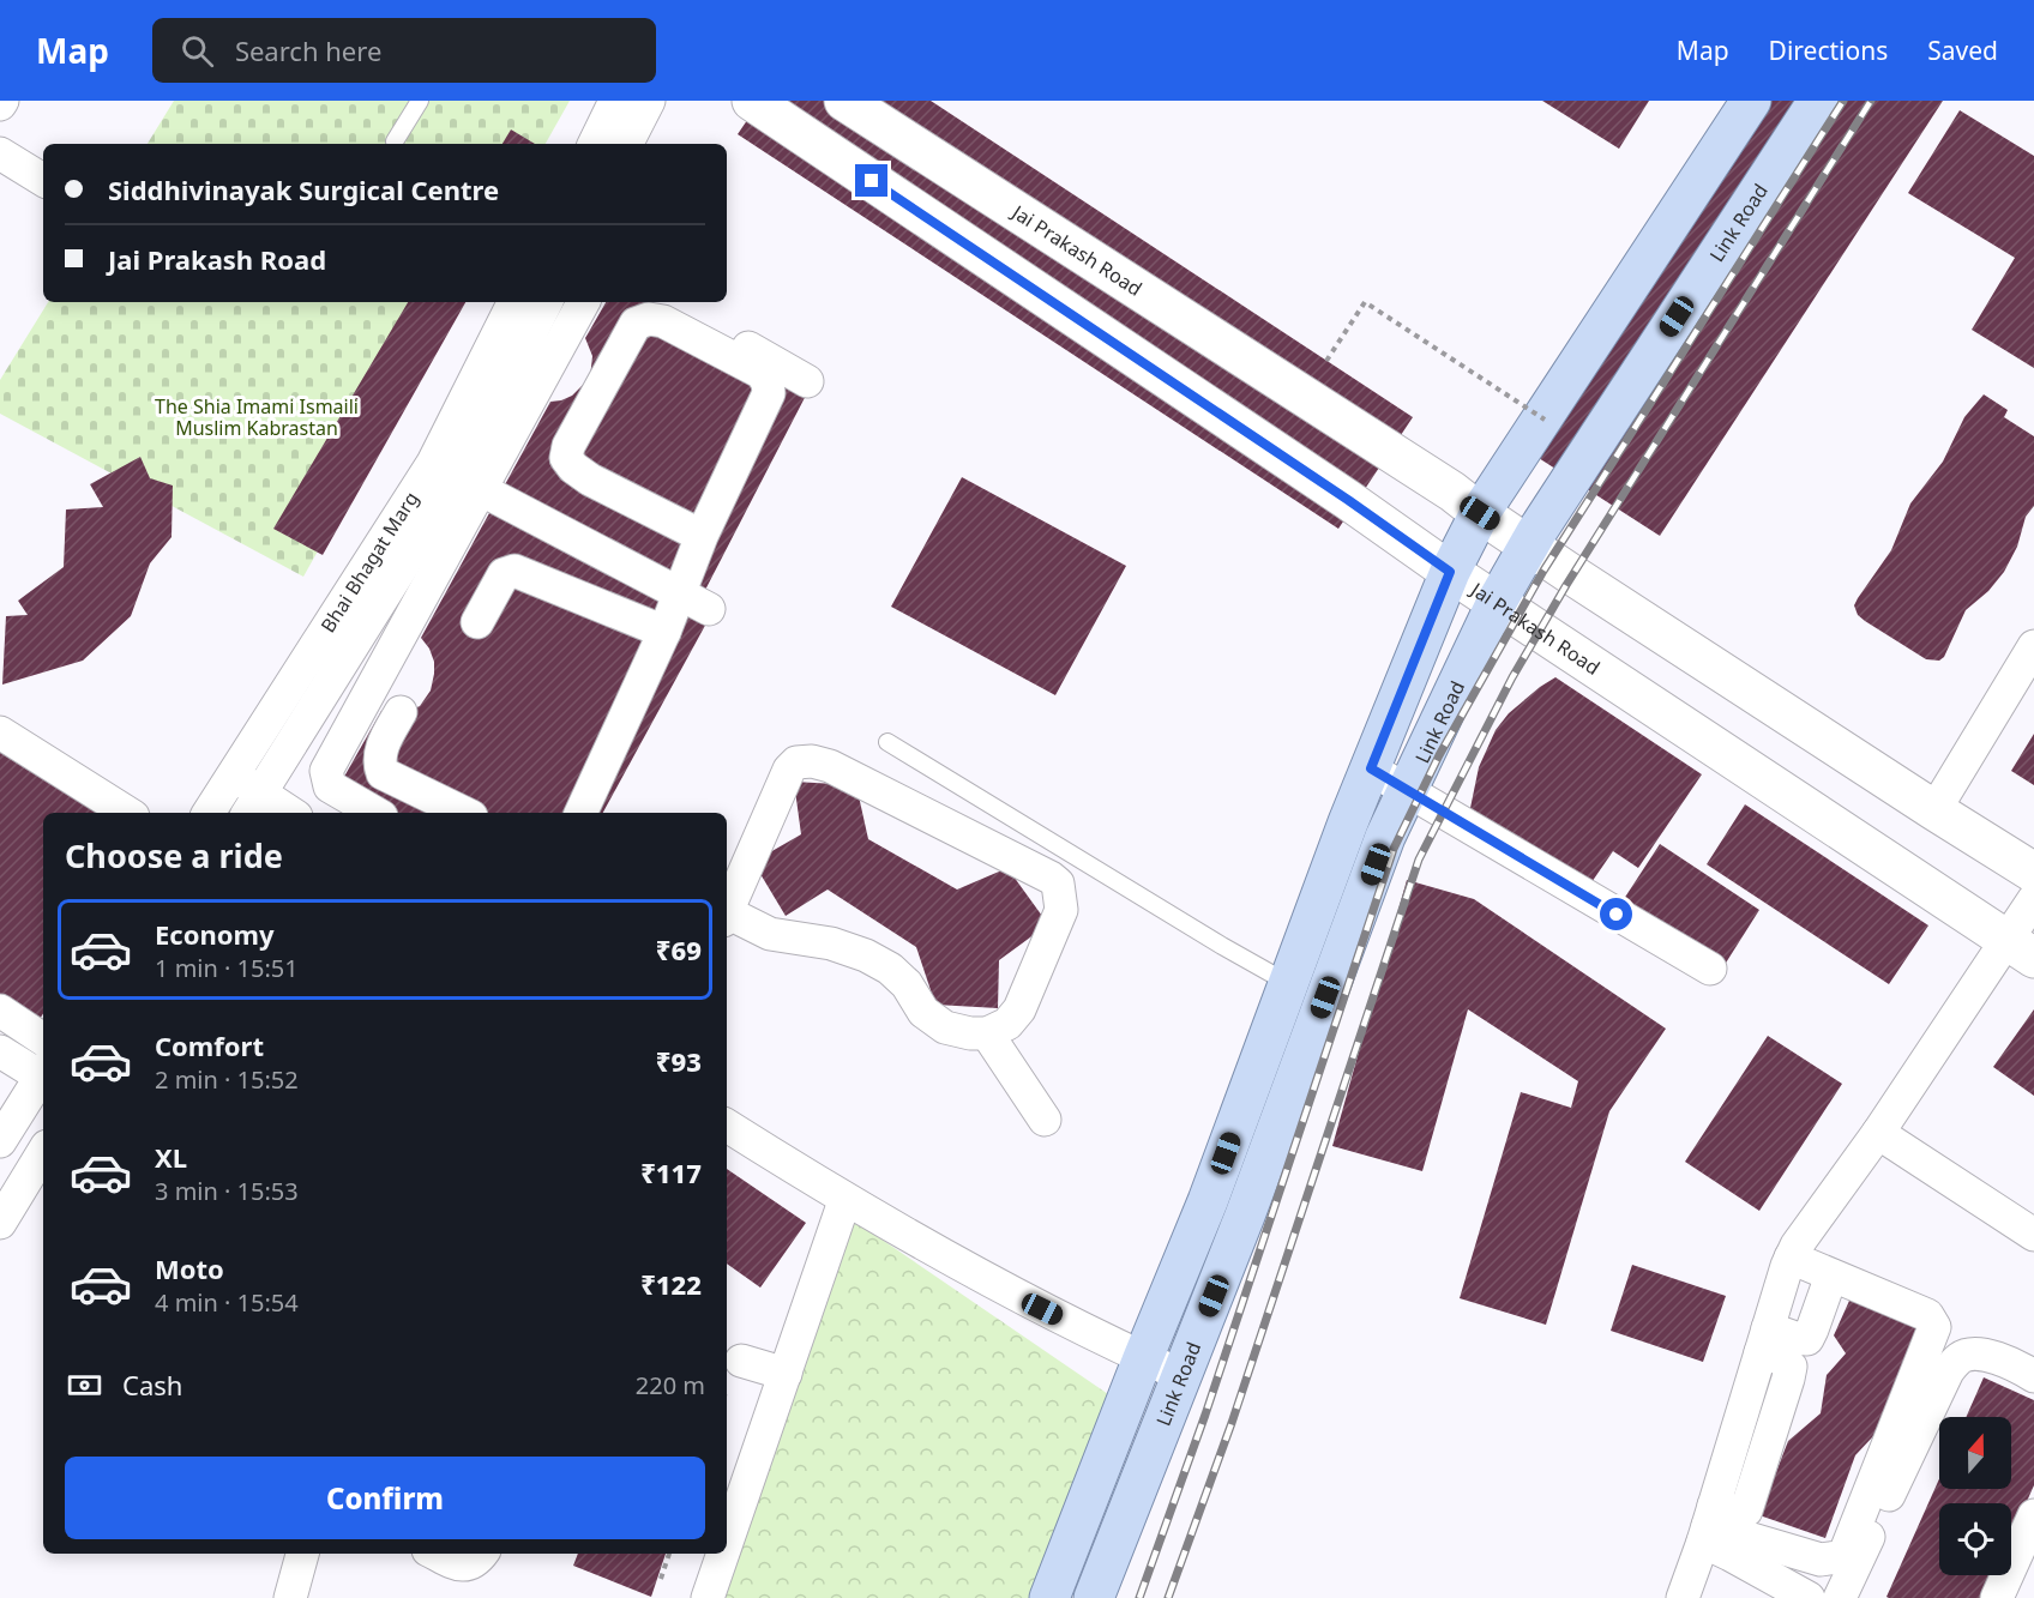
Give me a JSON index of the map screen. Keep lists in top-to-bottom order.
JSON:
{
  "streets": {
    "main road": ["Link Road", "Jai Prakash Road"],
    "street": ["Bhai Bhagat Marg"]
  },
  "crossings": [
    ["Link Road", "Jai Prakash Road"]
  ],
  "parks": ["The Shia Imami Ismaili Muslim Kabrastan"],
  "north": "top",
  "page": {
    "header": "Map",
    "search": "Search here",
    "nav": ["Map", "Directions", "Saved"],
    "banner": ["Siddhivinayak Surgical Centre", "Jai Prakash Road"],
    "heading": "Choose a ride",
    "list": [
      {
        "name": "Economy",
        "note": "1 min · 15:51",
        "value": "₹69"
      },
      {
        "name": "Comfort",
        "note": "2 min · 15:52",
        "value": "₹93"
      },
      {
        "name": "XL",
        "note": "3 min · 15:53",
        "value": "₹117"
      },
      {
        "name": "Moto",
        "note": "4 min · 15:54",
        "value": "₹122"
      }
    ],
    "pay": ["Cash", "220 m"],
    "buttons": "Confirm"
  }
}
